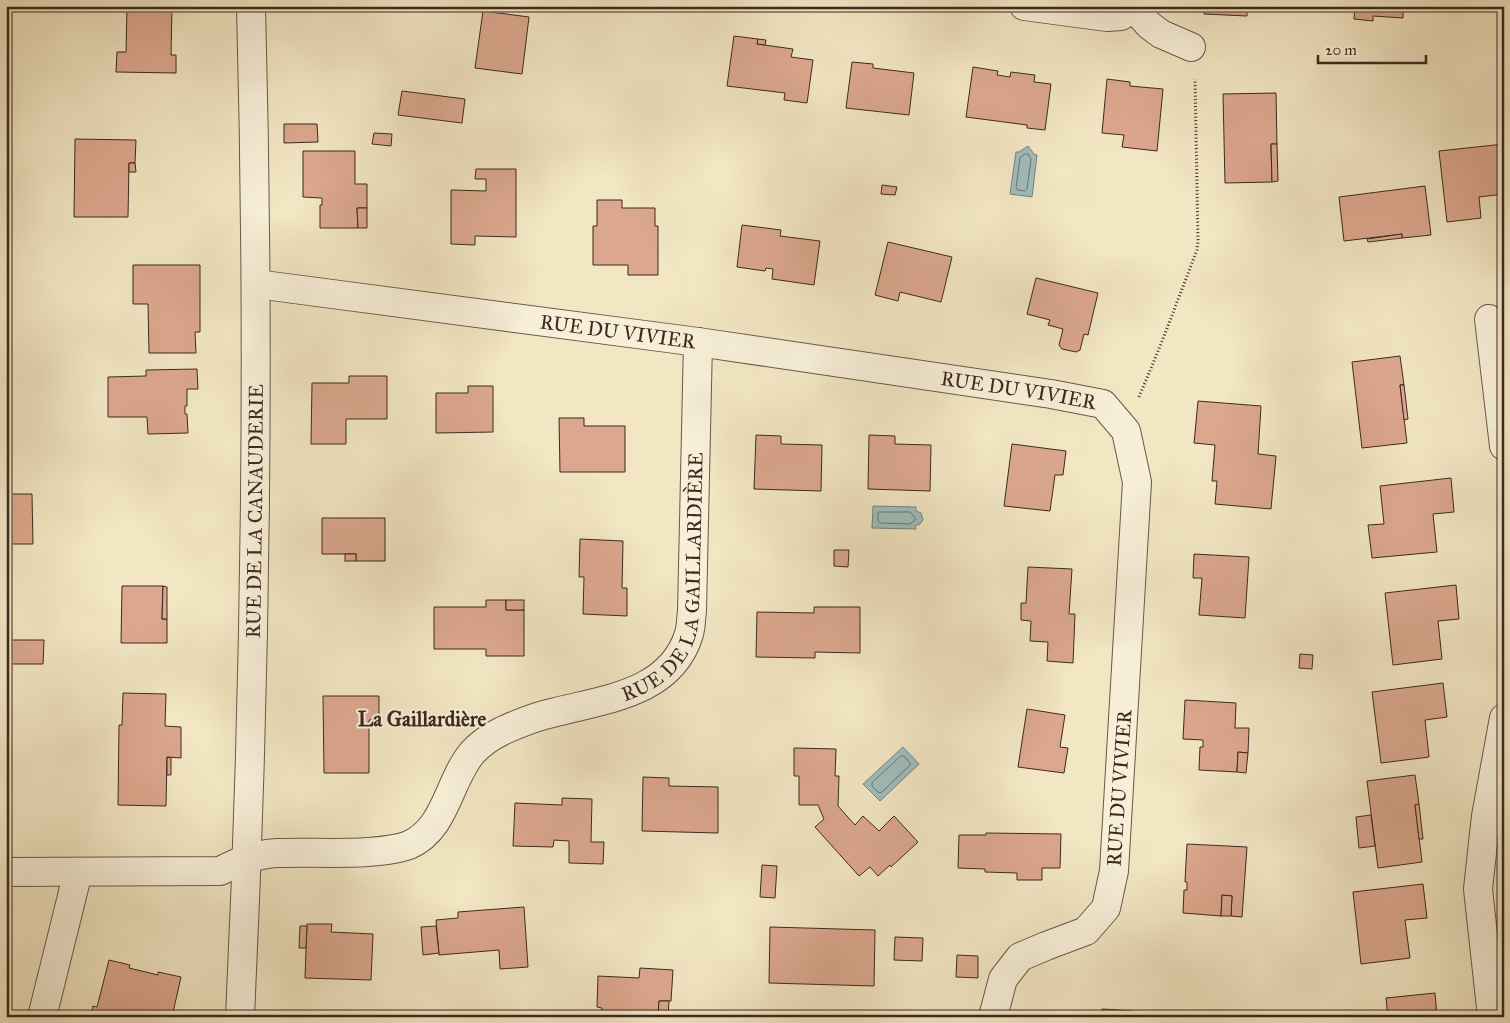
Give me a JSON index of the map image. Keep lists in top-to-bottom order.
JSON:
{
  "streets": {
    "street": ["RUE DU VIVIER", "RUE DE LA CANAUDERIE", "RUE DE LA GAILLARDIÈRE"]
  },
  "crossings": [
    ["RUE DU VIVIER", "RUE DE LA CANAUDERIE"],
    ["RUE DU VIVIER", "RUE DE LA GAILLARDIÈRE"],
    ["RUE DE LA CANAUDERIE", "RUE DE LA GAILLARDIÈRE"]
  ],
  "districts": ["La Gaillardière"],
  "scale_bar": "20 m"
}
